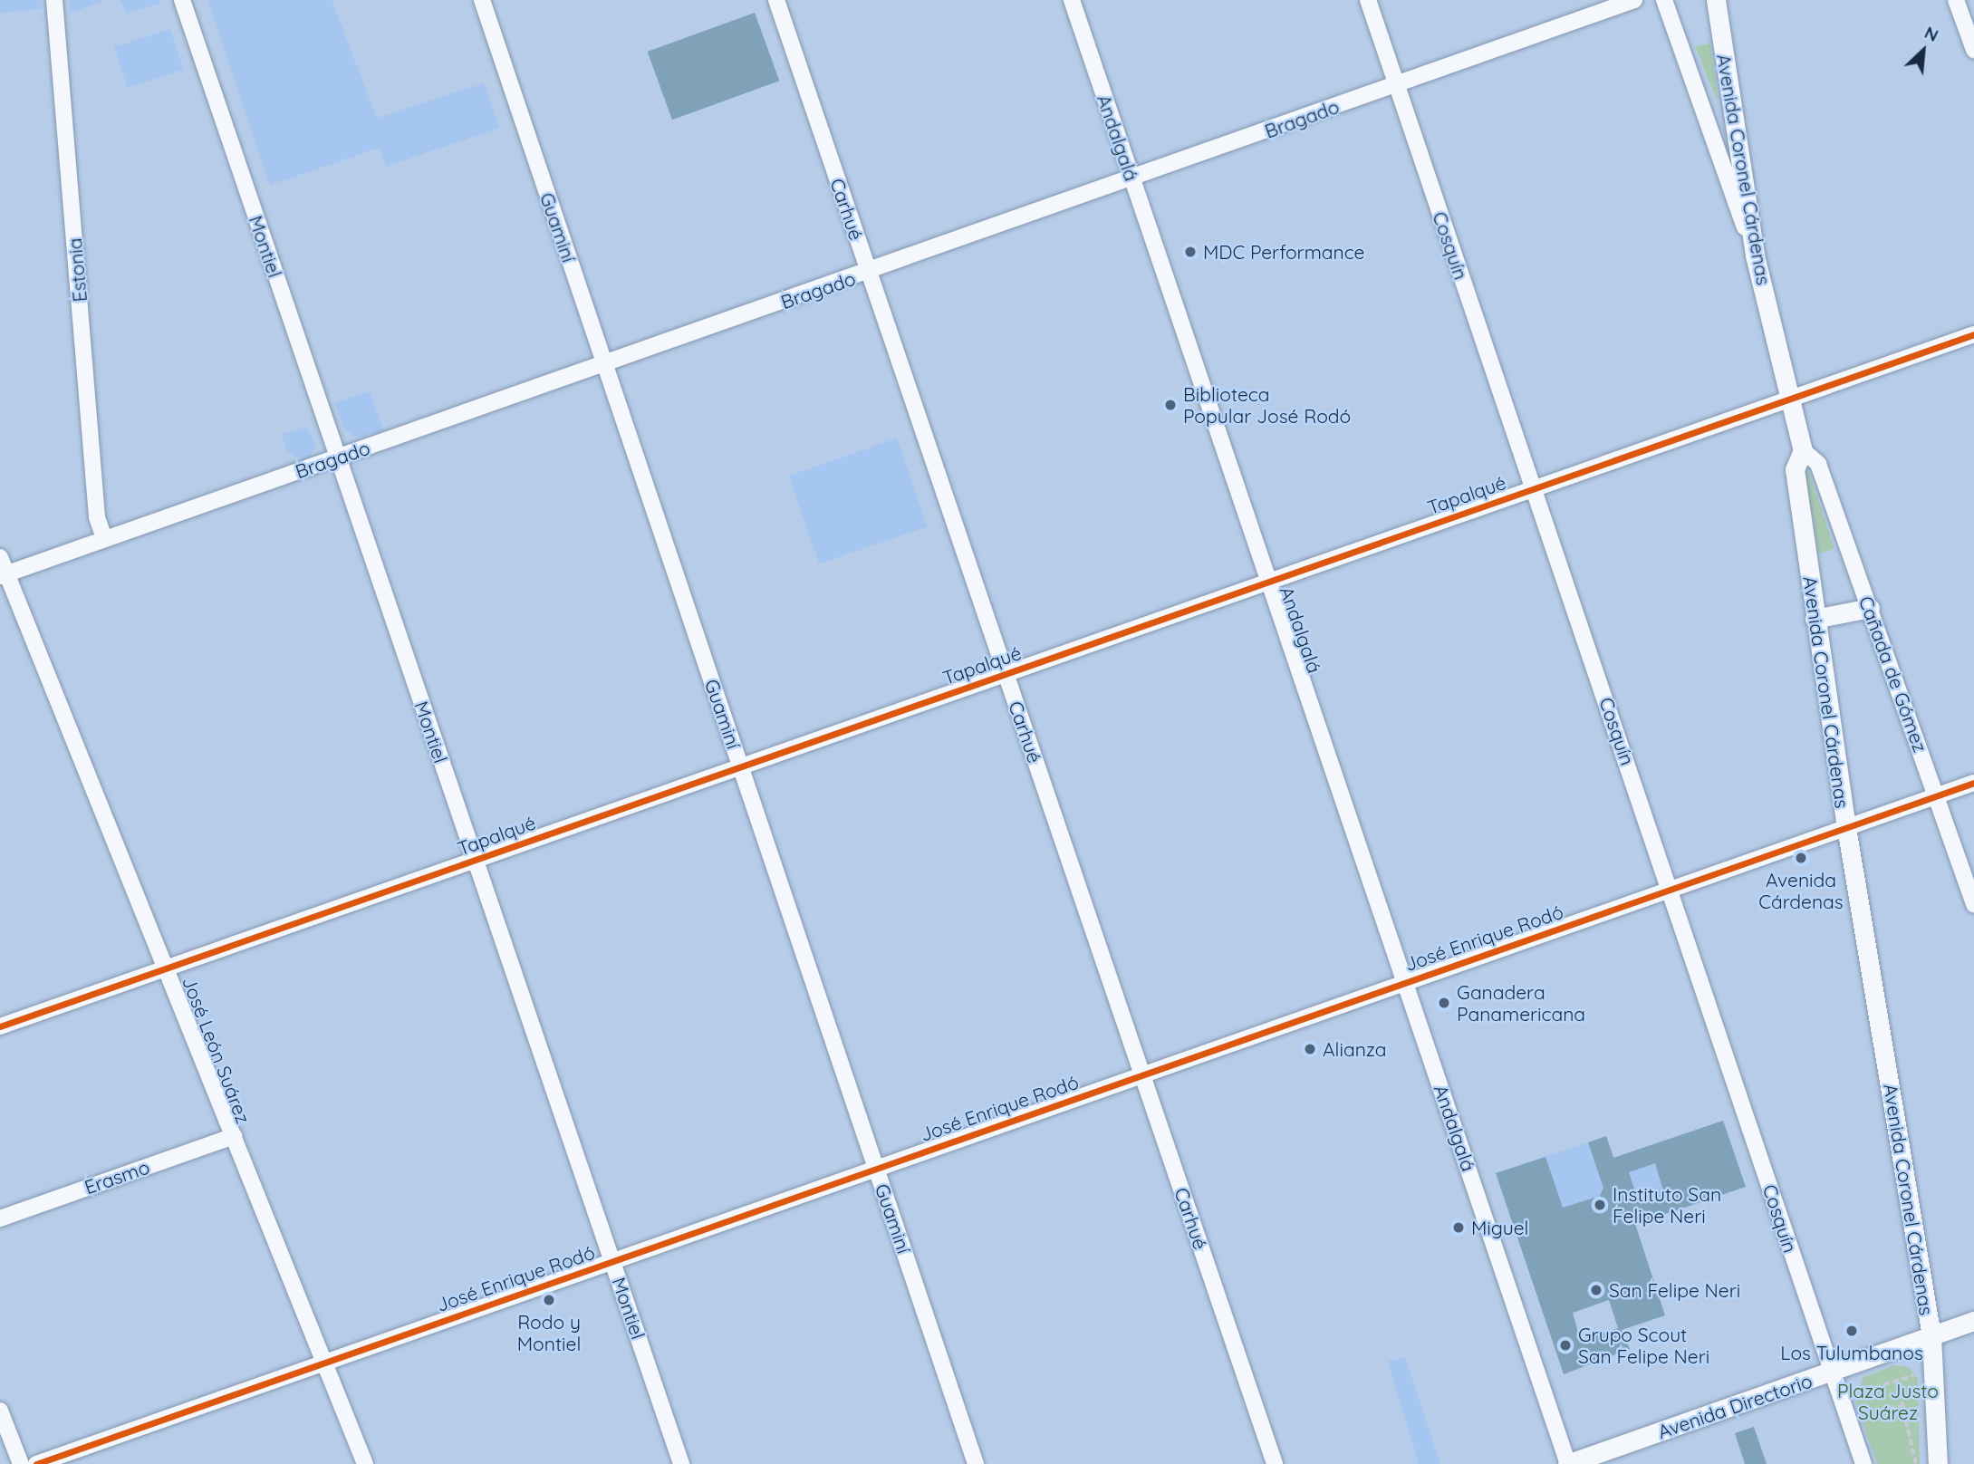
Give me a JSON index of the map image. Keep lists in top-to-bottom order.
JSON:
{
  "streets": {
    "street": [
      "Bragado",
      "Andalgalá",
      "Avenida Coronel Cárdenas",
      "Carhué",
      "Guaminí",
      "Cosquín",
      "Montiel",
      "Estonia",
      "Tapalqué",
      "Cañada de Gómez",
      "José Enrique Rodó",
      "José León Suárez",
      "Erasmo",
      "Avenida Directorio"
    ]
  },
  "crossings": [
    ["Bragado", "Andalgalá"],
    ["Bragado", "Carhué"],
    ["Bragado", "Guaminí"],
    ["Bragado", "Cosquín"],
    ["Bragado", "Montiel"],
    ["Bragado", "Estonia"],
    ["Bragado", "José León Suárez"],
    ["Andalgalá", "Tapalqué"],
    ["Andalgalá", "José Enrique Rodó"],
    ["Andalgalá", "Avenida Directorio"],
    ["Avenida Coronel Cárdenas", "Tapalqué"],
    ["Avenida Coronel Cárdenas", "Cañada de Gómez"],
    ["Avenida Coronel Cárdenas", "José Enrique Rodó"],
    ["Avenida Coronel Cárdenas", "Avenida Directorio"],
    ["Carhué", "Tapalqué"],
    ["Carhué", "José Enrique Rodó"],
    ["Guaminí", "Tapalqué"],
    ["Guaminí", "José Enrique Rodó"],
    ["Cosquín", "Tapalqué"],
    ["Cosquín", "José Enrique Rodó"],
    ["Cosquín", "Avenida Directorio"],
    ["Montiel", "Tapalqué"],
    ["Montiel", "José Enrique Rodó"],
    ["Tapalqué", "José León Suárez"],
    ["Cañada de Gómez", "José Enrique Rodó"],
    ["José Enrique Rodó", "José León Suárez"],
    ["José León Suárez", "Erasmo"]
  ],
  "parks": ["Plaza Justo Suárez"],
  "places": [
    "MDC Performance",
    "Biblioteca Popular José Rodó",
    "Avenida Cárdenas",
    "Ganadera Panamericana",
    "Alianza",
    "Instituto San Felipe Neri",
    "Miguel",
    "San Felipe Neri",
    "Rodo y Montiel",
    "Los Tulumbanos",
    "Grupo Scout San Felipe Neri"
  ],
  "north": "top right"
}
